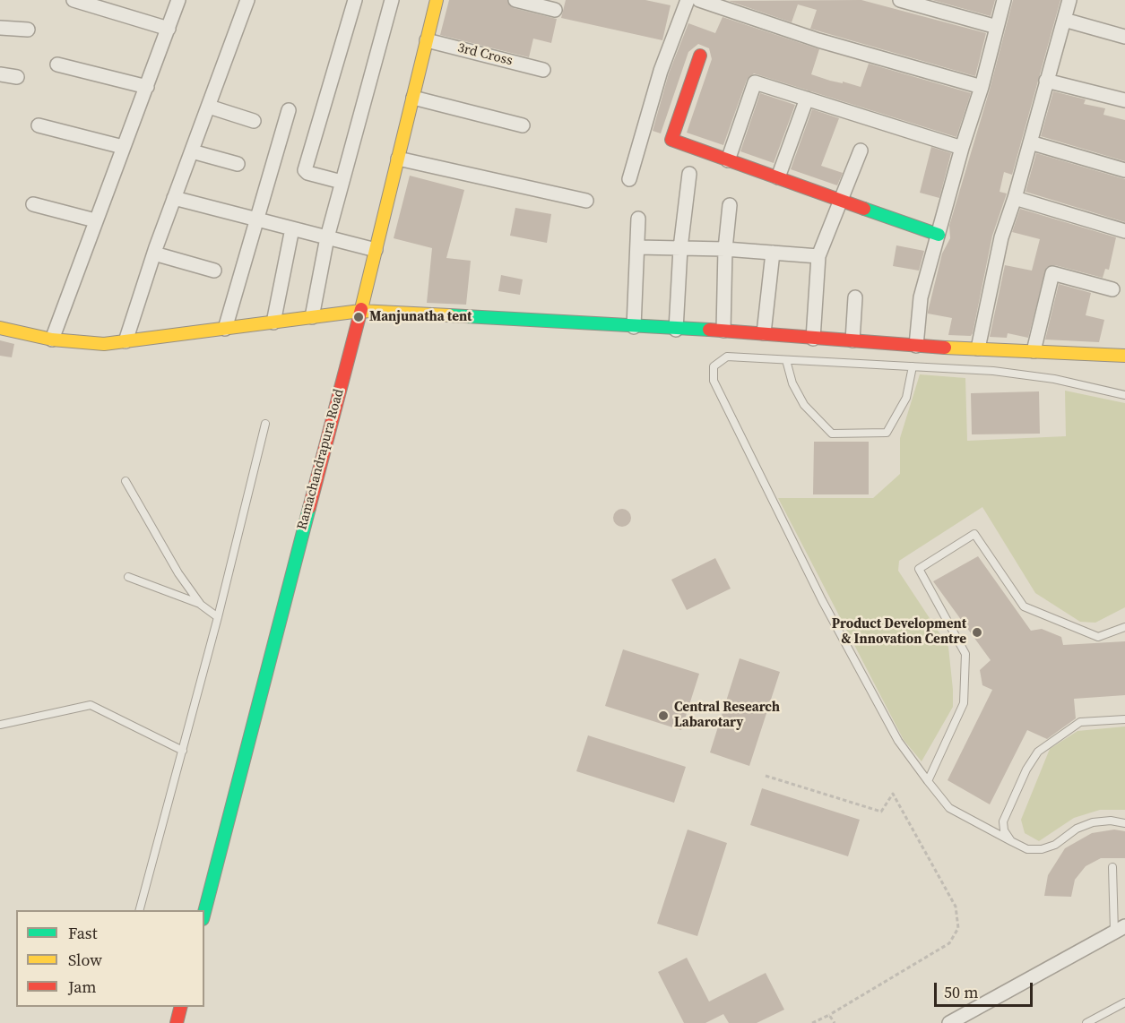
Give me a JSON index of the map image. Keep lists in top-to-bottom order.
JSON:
{
  "streets": {
    "street": ["3rd Cross", "Ramachandrapura Road"]
  },
  "crossings": [
    ["3rd Cross", "Ramachandrapura Road"]
  ],
  "places": ["Manjunatha tent", "Product Development & Innovation Centre", "Central Research Labarotary"],
  "legend": ["Fast", "Slow", "Jam"],
  "scale_bar": "50 m"
}
